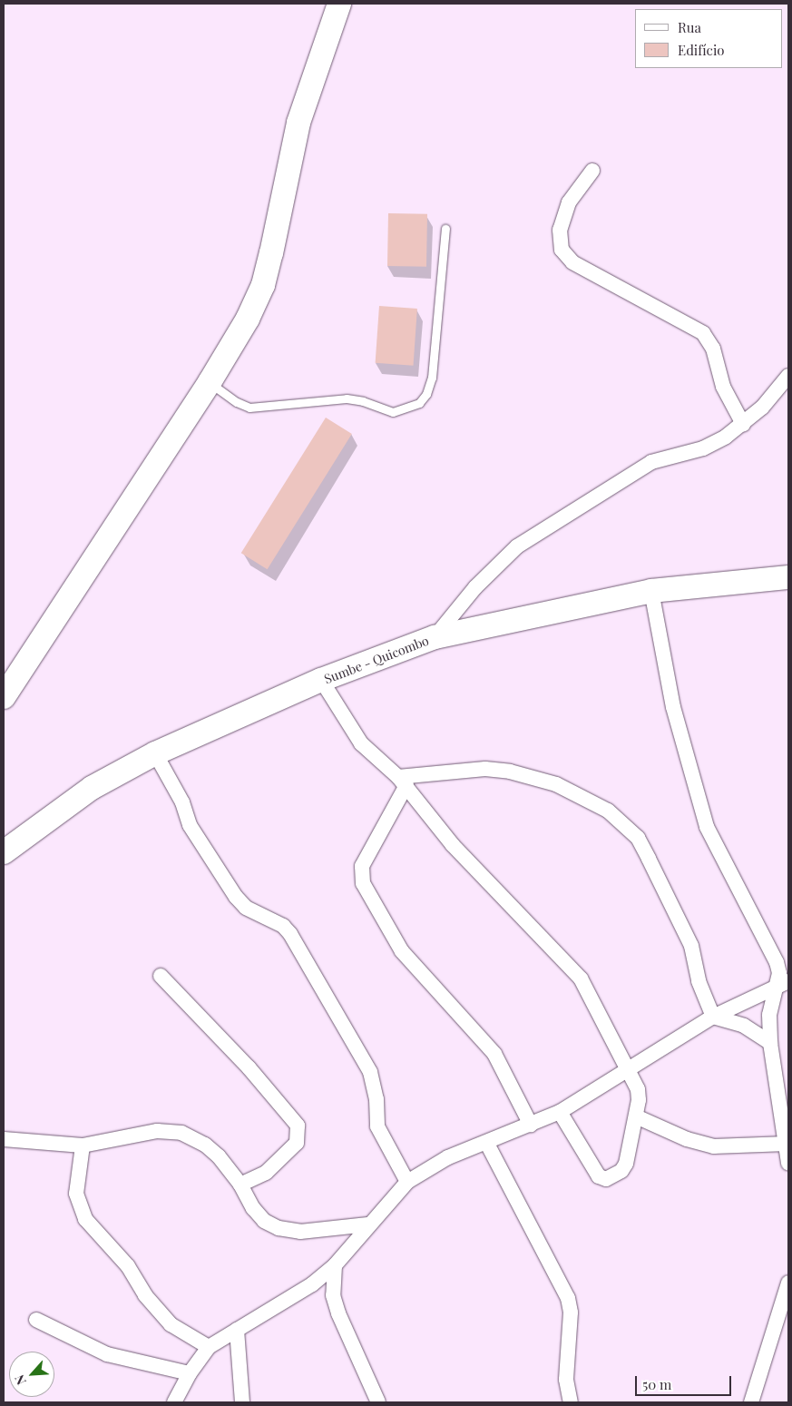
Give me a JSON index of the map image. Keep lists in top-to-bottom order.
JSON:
{
  "streets": {
    "main road": ["Sumbe - Quicombo"]
  },
  "legend": ["Rua", "Edifício"],
  "scale_bar": "50 m",
  "north": "bottom left"
}
